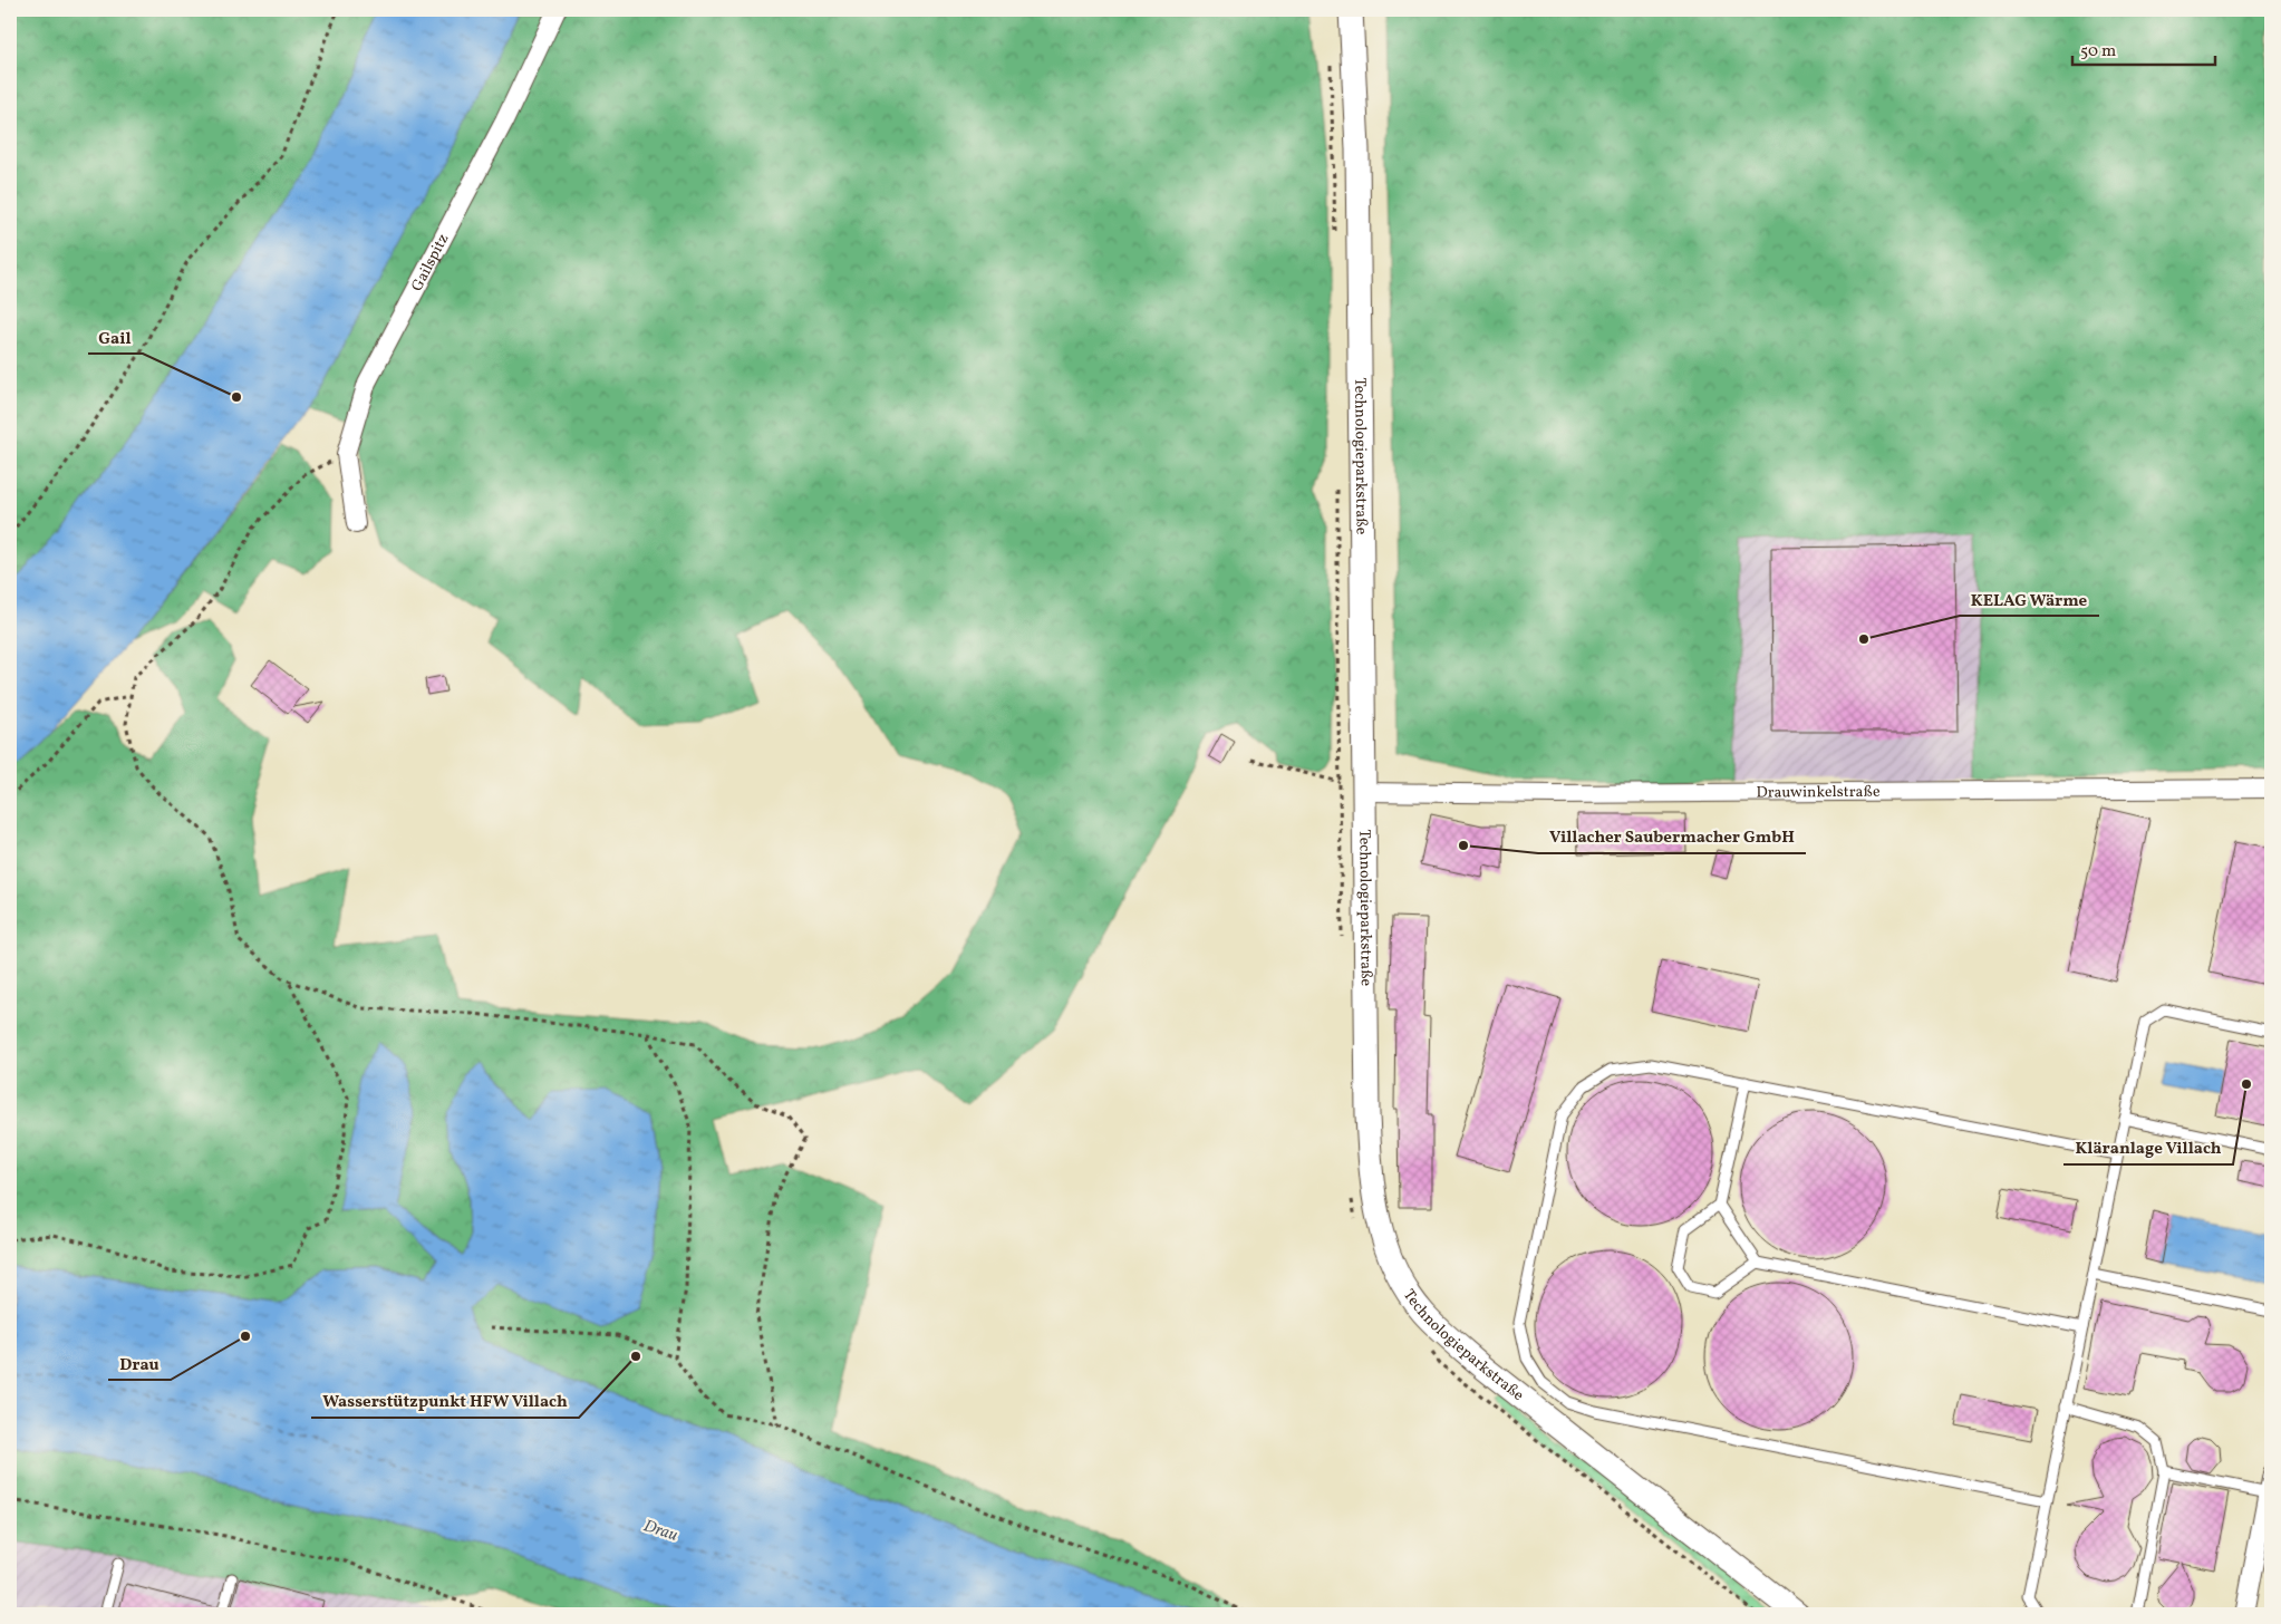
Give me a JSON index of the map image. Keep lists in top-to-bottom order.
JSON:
{
  "streets": {
    "street": ["Gailspitz", "Technologieparkstraße", "Drauwinkelstraße"]
  },
  "crossings": [
    ["Technologieparkstraße", "Drauwinkelstraße"]
  ],
  "water": ["Drau"],
  "places": [
    "Gail",
    "KELAG Wärme",
    "Villacher Saubermacher GmbH",
    "Kläranlage Villach",
    "Drau",
    "Wasserstützpunkt HFW Villach"
  ],
  "scale_bar": "50 m"
}
